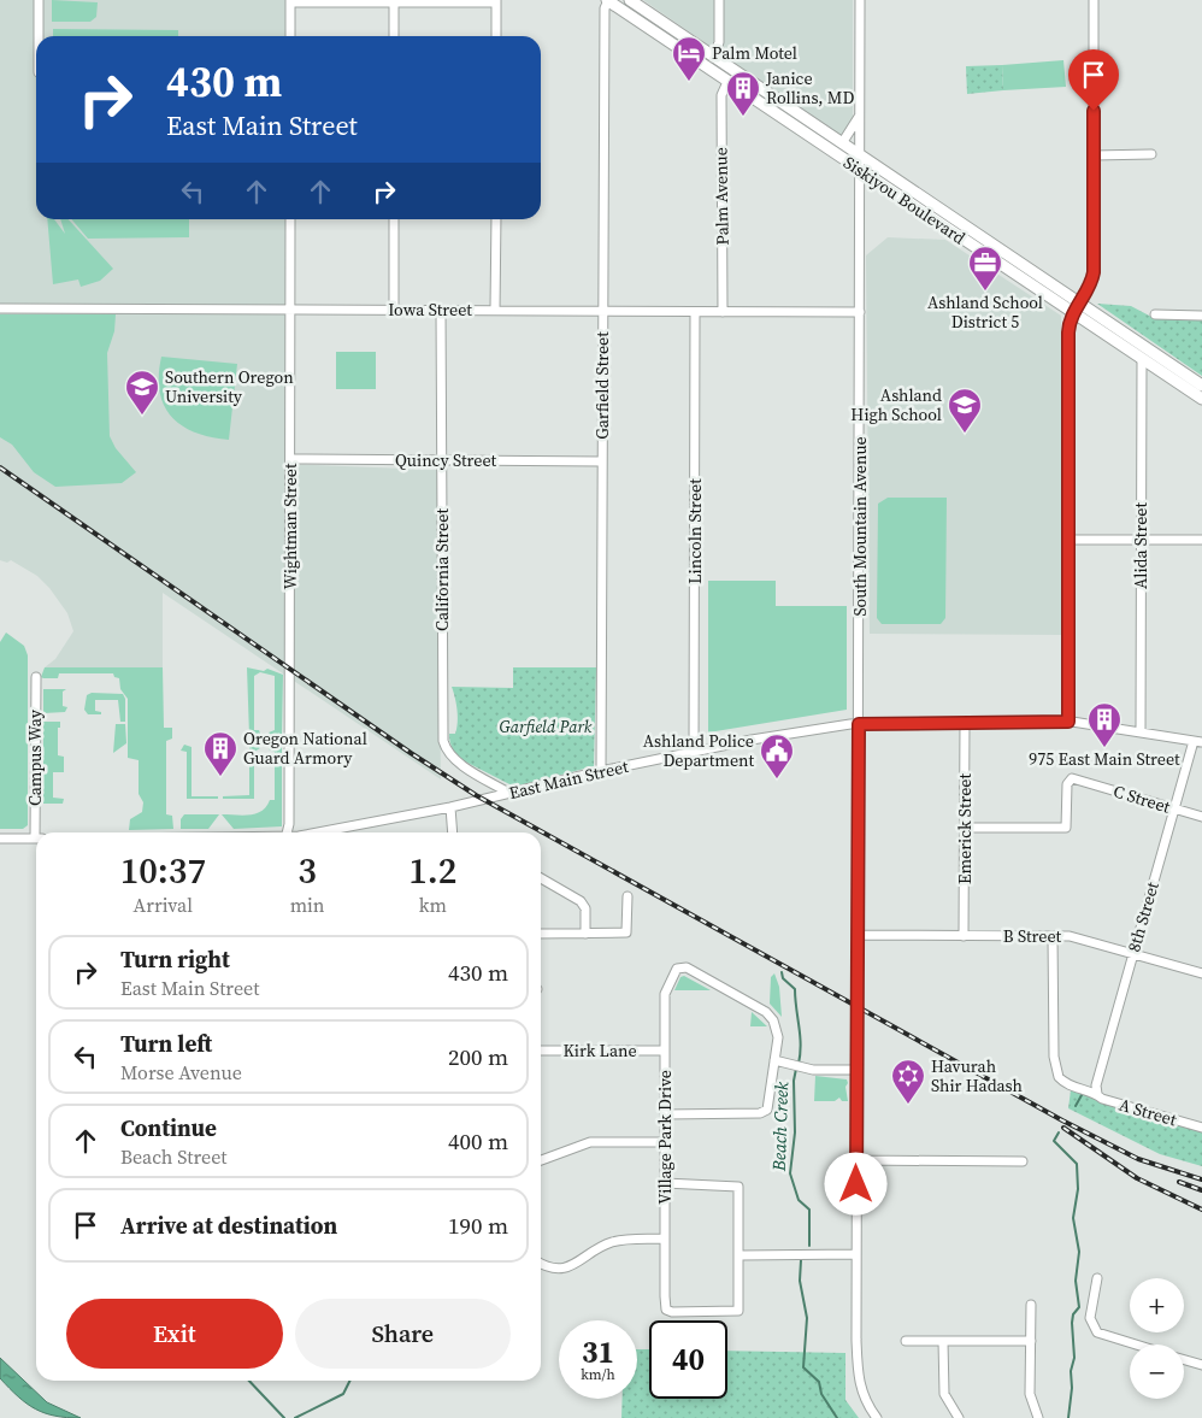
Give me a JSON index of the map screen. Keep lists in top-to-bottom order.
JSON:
{
  "streets": {
    "main road": ["Siskiyou Boulevard"],
    "street": [
      "Palm Avenue",
      "Iowa Street",
      "Garfield Street",
      "Quincy Street",
      "Wightman Street",
      "South Mountain Avenue",
      "Lincoln Street",
      "Alida Street",
      "California Street",
      "Campus Way",
      "East Main Street",
      "C Street",
      "Emerick Street",
      "8th Street",
      "B Street",
      "Kirk Lane",
      "A Street",
      "Village Park Drive"
    ]
  },
  "crossings": [
    ["Palm Avenue", "Siskiyou Boulevard"],
    ["Palm Avenue", "Iowa Street"],
    ["Siskiyou Boulevard", "Garfield Street"],
    ["Siskiyou Boulevard", "South Mountain Avenue"],
    ["Siskiyou Boulevard", "Alida Street"],
    ["Iowa Street", "Garfield Street"],
    ["Iowa Street", "Wightman Street"],
    ["Iowa Street", "South Mountain Avenue"],
    ["Iowa Street", "Lincoln Street"],
    ["Iowa Street", "California Street"],
    ["Garfield Street", "Quincy Street"],
    ["Garfield Street", "East Main Street"],
    ["Quincy Street", "Wightman Street"],
    ["Quincy Street", "California Street"],
    ["South Mountain Avenue", "East Main Street"],
    ["South Mountain Avenue", "B Street"],
    ["Lincoln Street", "East Main Street"],
    ["Alida Street", "East Main Street"],
    ["California Street", "East Main Street"],
    ["East Main Street", "Emerick Street"],
    ["East Main Street", "8th Street"],
    ["C Street", "Emerick Street"],
    ["C Street", "8th Street"],
    ["Emerick Street", "B Street"],
    ["8th Street", "B Street"],
    ["8th Street", "A Street"],
    ["B Street", "A Street"],
    ["Kirk Lane", "Village Park Drive"]
  ],
  "water": ["Beach Creek"],
  "parks": ["Garfield Park"],
  "places": {
    "hotel": ["Palm Motel"],
    "building": ["Janice Rollins, MD", "975 East Main Street", "Oregon National Guard Armory"],
    "office": ["Ashland School District 5"],
    "school or university": ["Southern Oregon University", "Ashland High School"],
    "public building": ["Ashland Police Department"],
    "synagogue": ["Havurah Shir Hadash"]
  },
  "page": {
    "turn": ["430 m", "East Main Street"],
    "eta": [
      "10:37",
      "Arrival",
      "3",
      "min",
      "1.2",
      "km"
    ],
    "list": [
      {
        "name": "Turn right",
        "note": "East Main Street",
        "value": "430 m"
      },
      {
        "name": "Turn left",
        "note": "Morse Avenue",
        "value": "200 m"
      },
      {
        "name": "Continue",
        "note": "Beach Street",
        "value": "400 m"
      },
      {
        "name": "Arrive at destination",
        "value": "190 m"
      }
    ],
    "map_buttons": ["+", "−"],
    "buttons": ["Exit", "Share"],
    "speed": "31 km/h",
    "limit": "40"
  }
}
